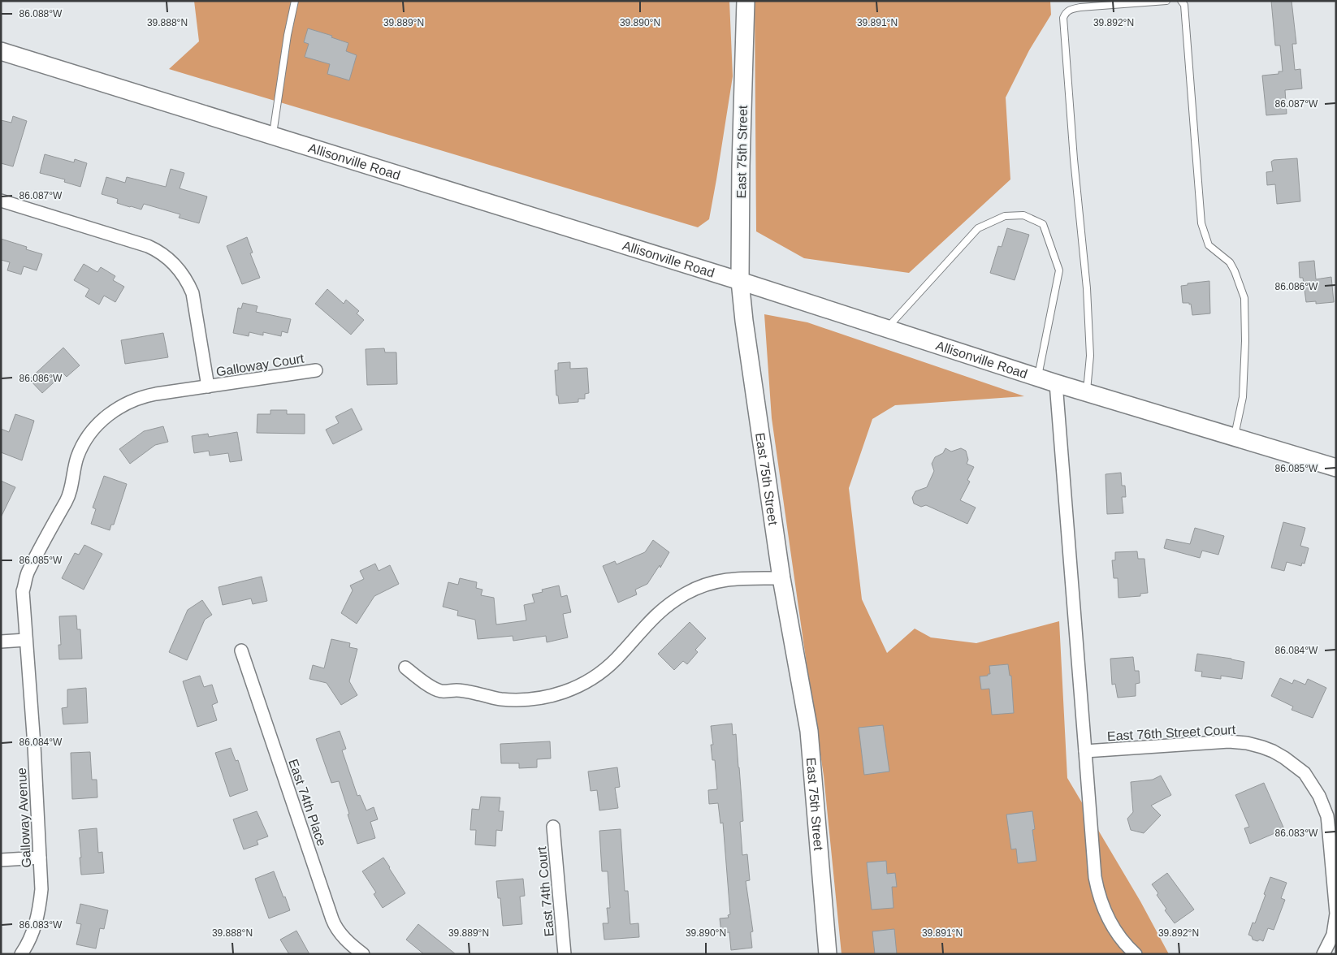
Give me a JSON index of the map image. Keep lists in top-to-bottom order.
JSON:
{
  "streets": {
    "main road": ["East 75th Street", "Allisonville Road"],
    "street": [
      "Galloway Court",
      "East 76th Street Court",
      "East 74th Place",
      "Galloway Avenue",
      "East 74th Court"
    ]
  },
  "crossings": [
    ["East 75th Street", "Allisonville Road"],
    ["Galloway Court", "Galloway Avenue"]
  ],
  "coordinates": [
    "86.088°W",
    "39.888°N",
    "39.889°N",
    "39.890°N",
    "39.891°N",
    "39.892°N",
    "86.087°W",
    "86.086°W",
    "86.085°W",
    "86.084°W",
    "86.083°W"
  ]
}
